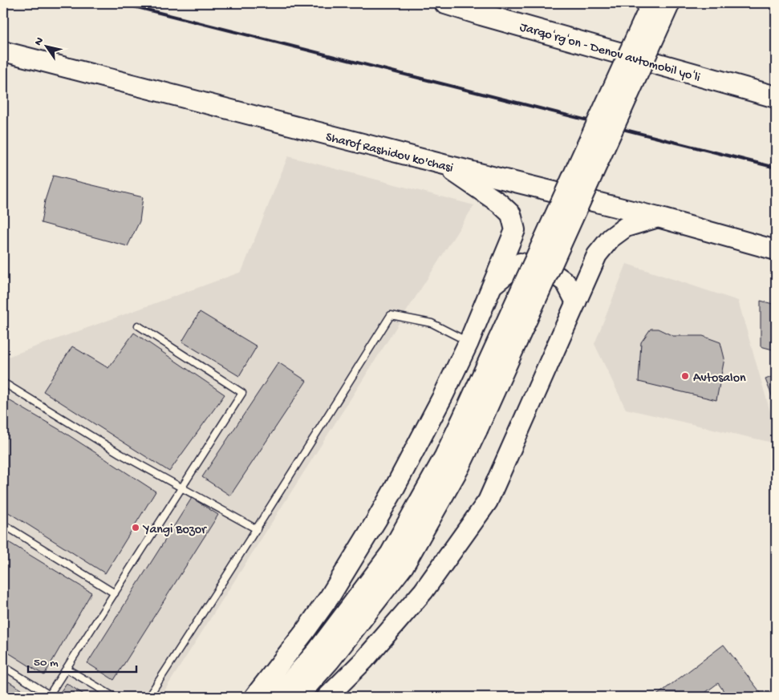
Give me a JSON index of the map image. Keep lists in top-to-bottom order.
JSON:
{
  "streets": {
    "highway": ["Jarqoʻrgʻon - Denov avtomobil yoʻli"],
    "main road": ["Sharof Rashidov ko'chasi"]
  },
  "places": ["Avtosalon", "Yangi Bozor"],
  "scale_bar": "50 m",
  "north": "top left"
}
